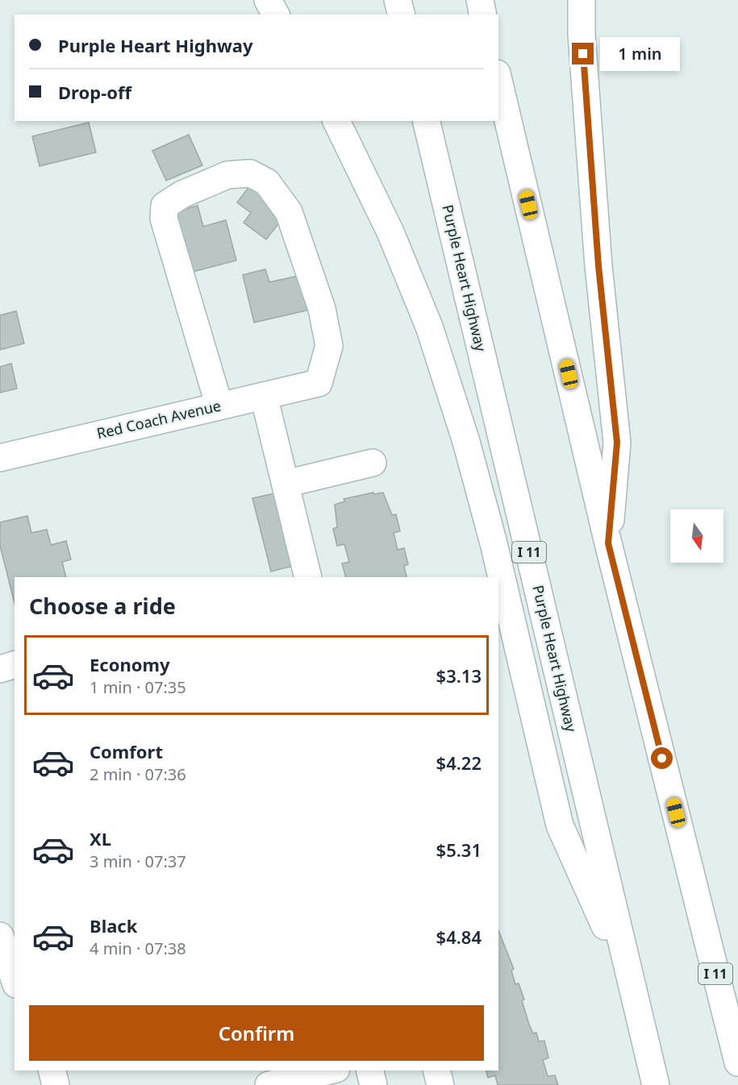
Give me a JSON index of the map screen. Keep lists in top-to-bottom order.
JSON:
{
  "streets": {
    "main road": ["Purple Heart Highway", "Red Coach Avenue", "I 11"]
  },
  "north": "bottom",
  "page": {
    "banner": ["Purple Heart Highway", "Drop-off"],
    "bubble": "1 min",
    "heading": "Choose a ride",
    "list": [
      {
        "name": "Economy",
        "note": "1 min · 07:35",
        "value": "$3.13"
      },
      {
        "name": "Comfort",
        "note": "2 min · 07:36",
        "value": "$4.22"
      },
      {
        "name": "XL",
        "note": "3 min · 07:37",
        "value": "$5.31"
      },
      {
        "name": "Black",
        "note": "4 min · 07:38",
        "value": "$4.84"
      }
    ],
    "buttons": "Confirm"
  }
}
